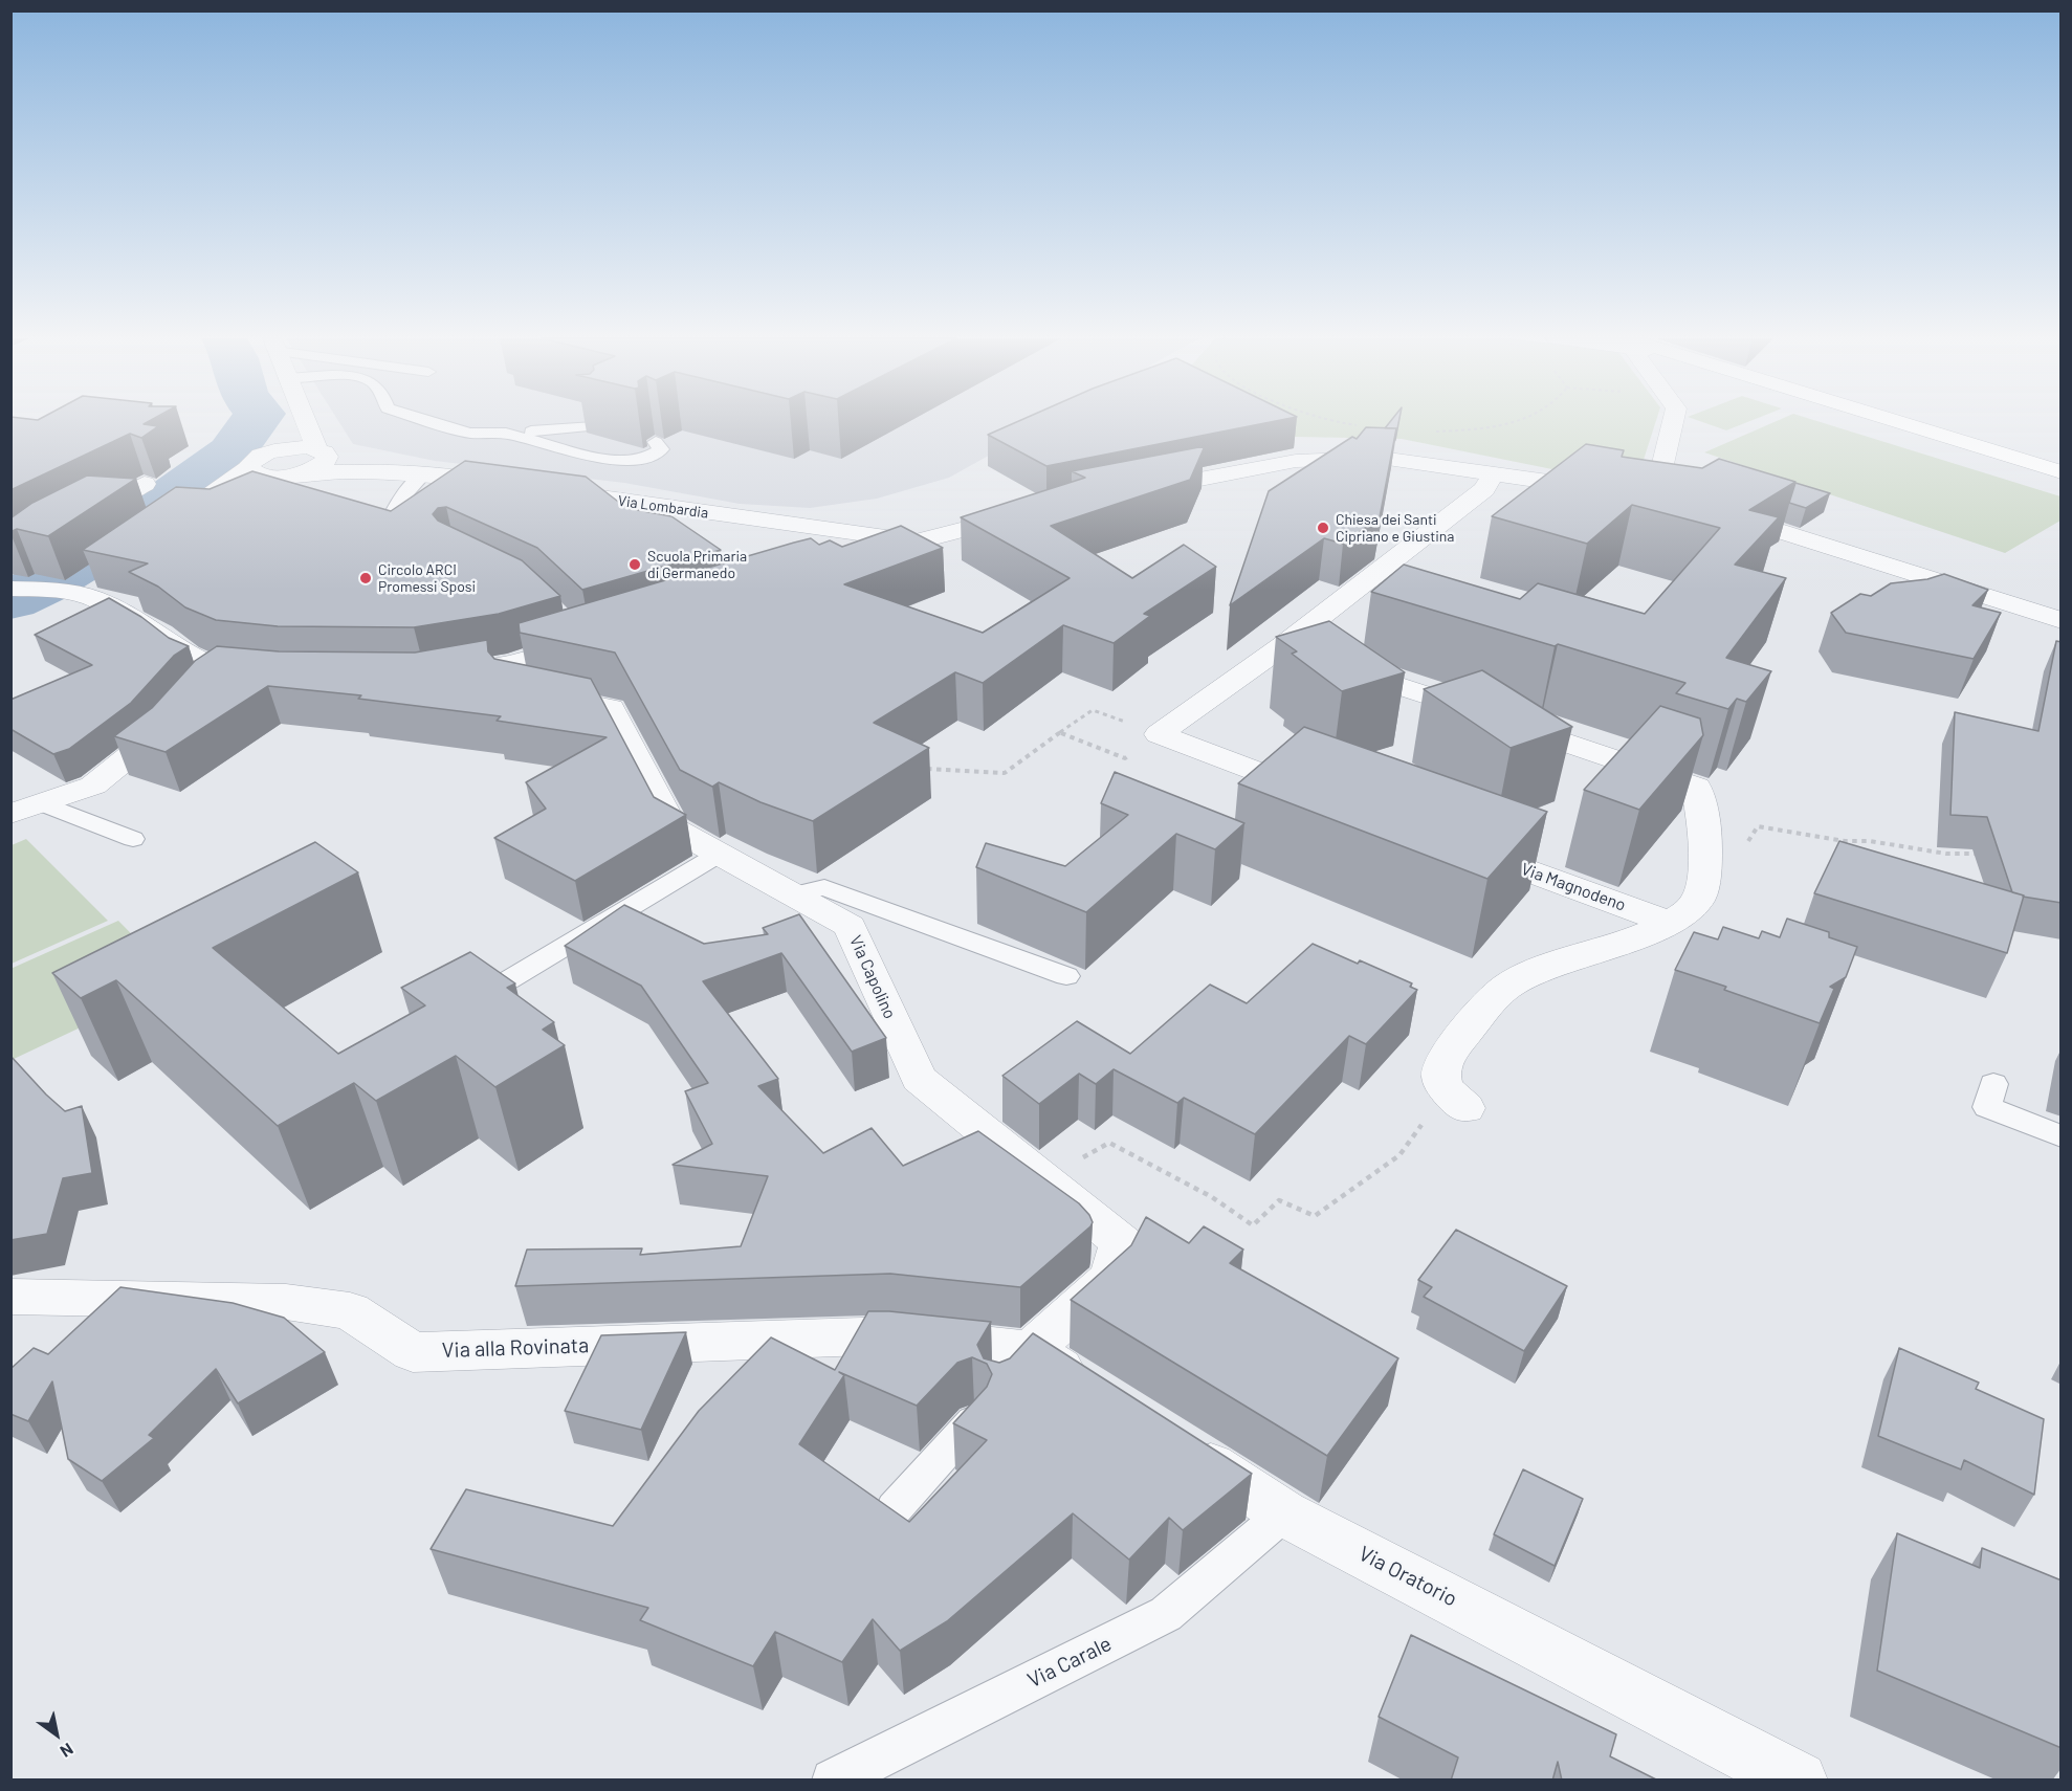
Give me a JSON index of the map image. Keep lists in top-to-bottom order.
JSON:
{
  "streets": {
    "street": [
      "Via Lombardia",
      "Via Magnodeno",
      "Via Capolino",
      "Via alla Rovinata",
      "Via Oratorio"
    ],
    "lane": ["Via Carale"]
  },
  "crossings": [
    ["Via Capolino", "Via alla Rovinata"],
    ["Via Oratorio", "Via Carale"]
  ],
  "places": ["Chiesa dei Santi Cipriano e Giustina", "Scuola Primaria di Germanedo", "Circolo ARCI Promessi Sposi"],
  "north": "bottom right"
}
